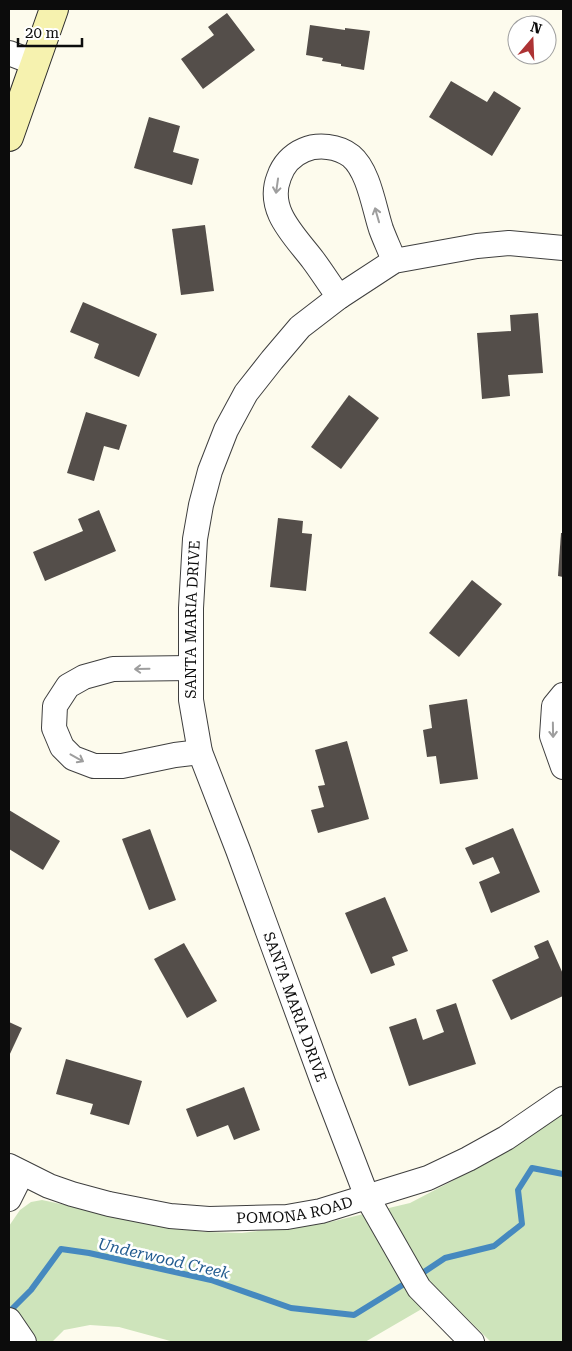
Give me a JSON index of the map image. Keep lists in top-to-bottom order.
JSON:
{
  "streets": {
    "street": ["SANTA MARIA DRIVE", "POMONA ROAD"]
  },
  "crossings": [
    ["SANTA MARIA DRIVE", "POMONA ROAD"]
  ],
  "water": ["Underwood Creek"],
  "scale_bar": "20 m",
  "north": "top"
}
